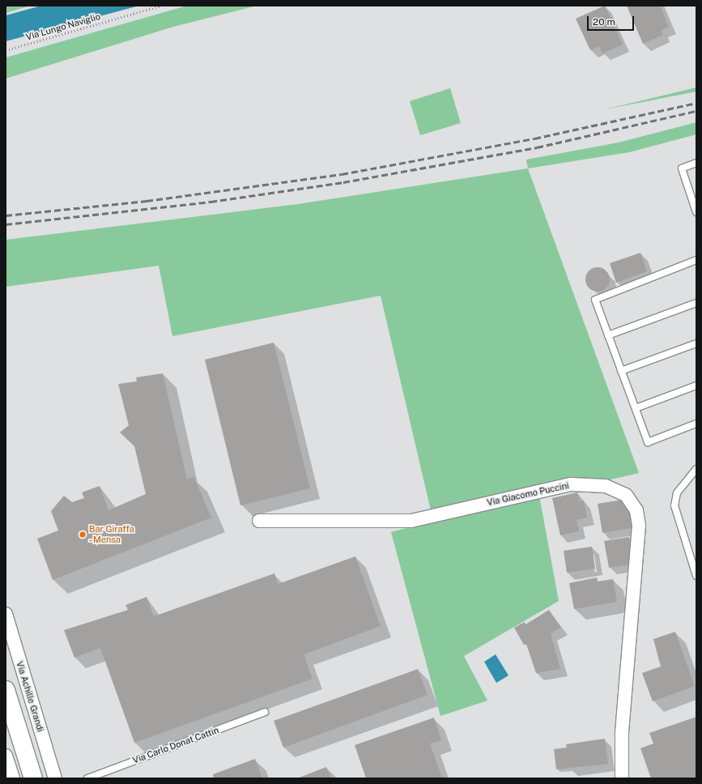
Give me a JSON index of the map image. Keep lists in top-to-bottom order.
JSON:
{
  "streets": {
    "street": ["Via Giacomo Puccini", "Via Achille Grandi"],
    "lane": ["Via Carlo Donat Cattin"],
    "path": ["Via Lungo Naviglio"]
  },
  "places": ["Bar Giraffa - Mensa"],
  "scale_bar": "20 m"
}
